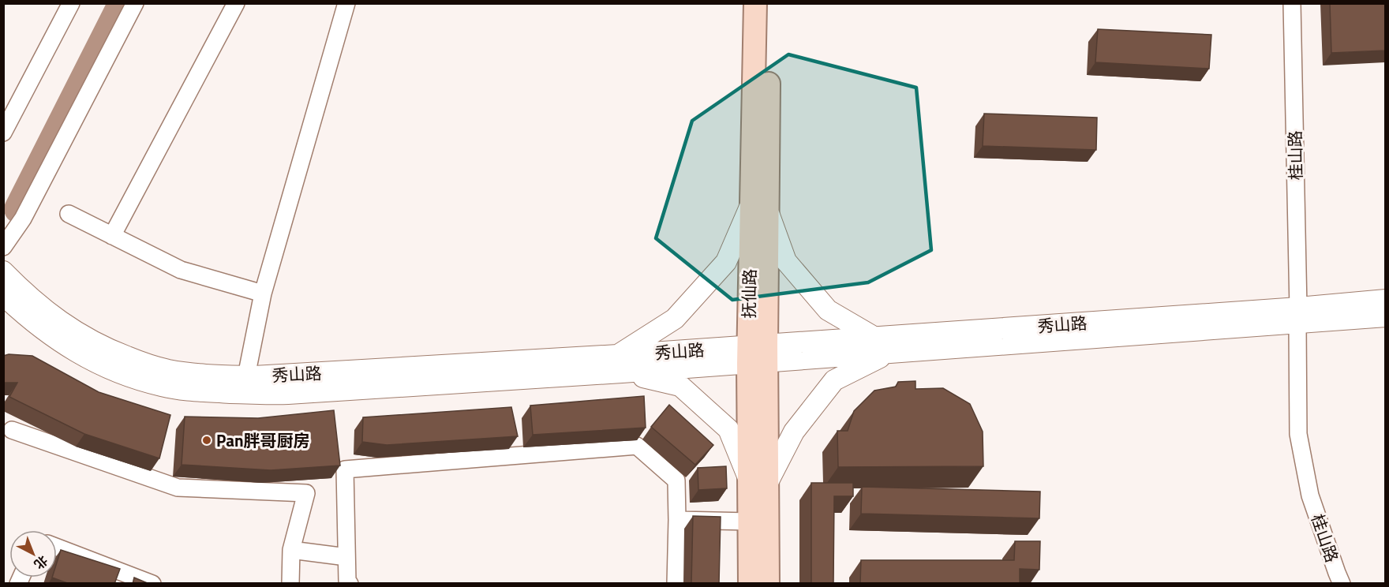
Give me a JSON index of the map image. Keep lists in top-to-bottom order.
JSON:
{
  "streets": {
    "main road": ["抚仙路"],
    "street": ["桂山路", "秀山路"]
  },
  "crossings": [
    ["桂山路", "秀山路"],
    ["抚仙路", "秀山路"]
  ],
  "places": ["Pan胖哥厨房"],
  "north": "bottom right"
}
